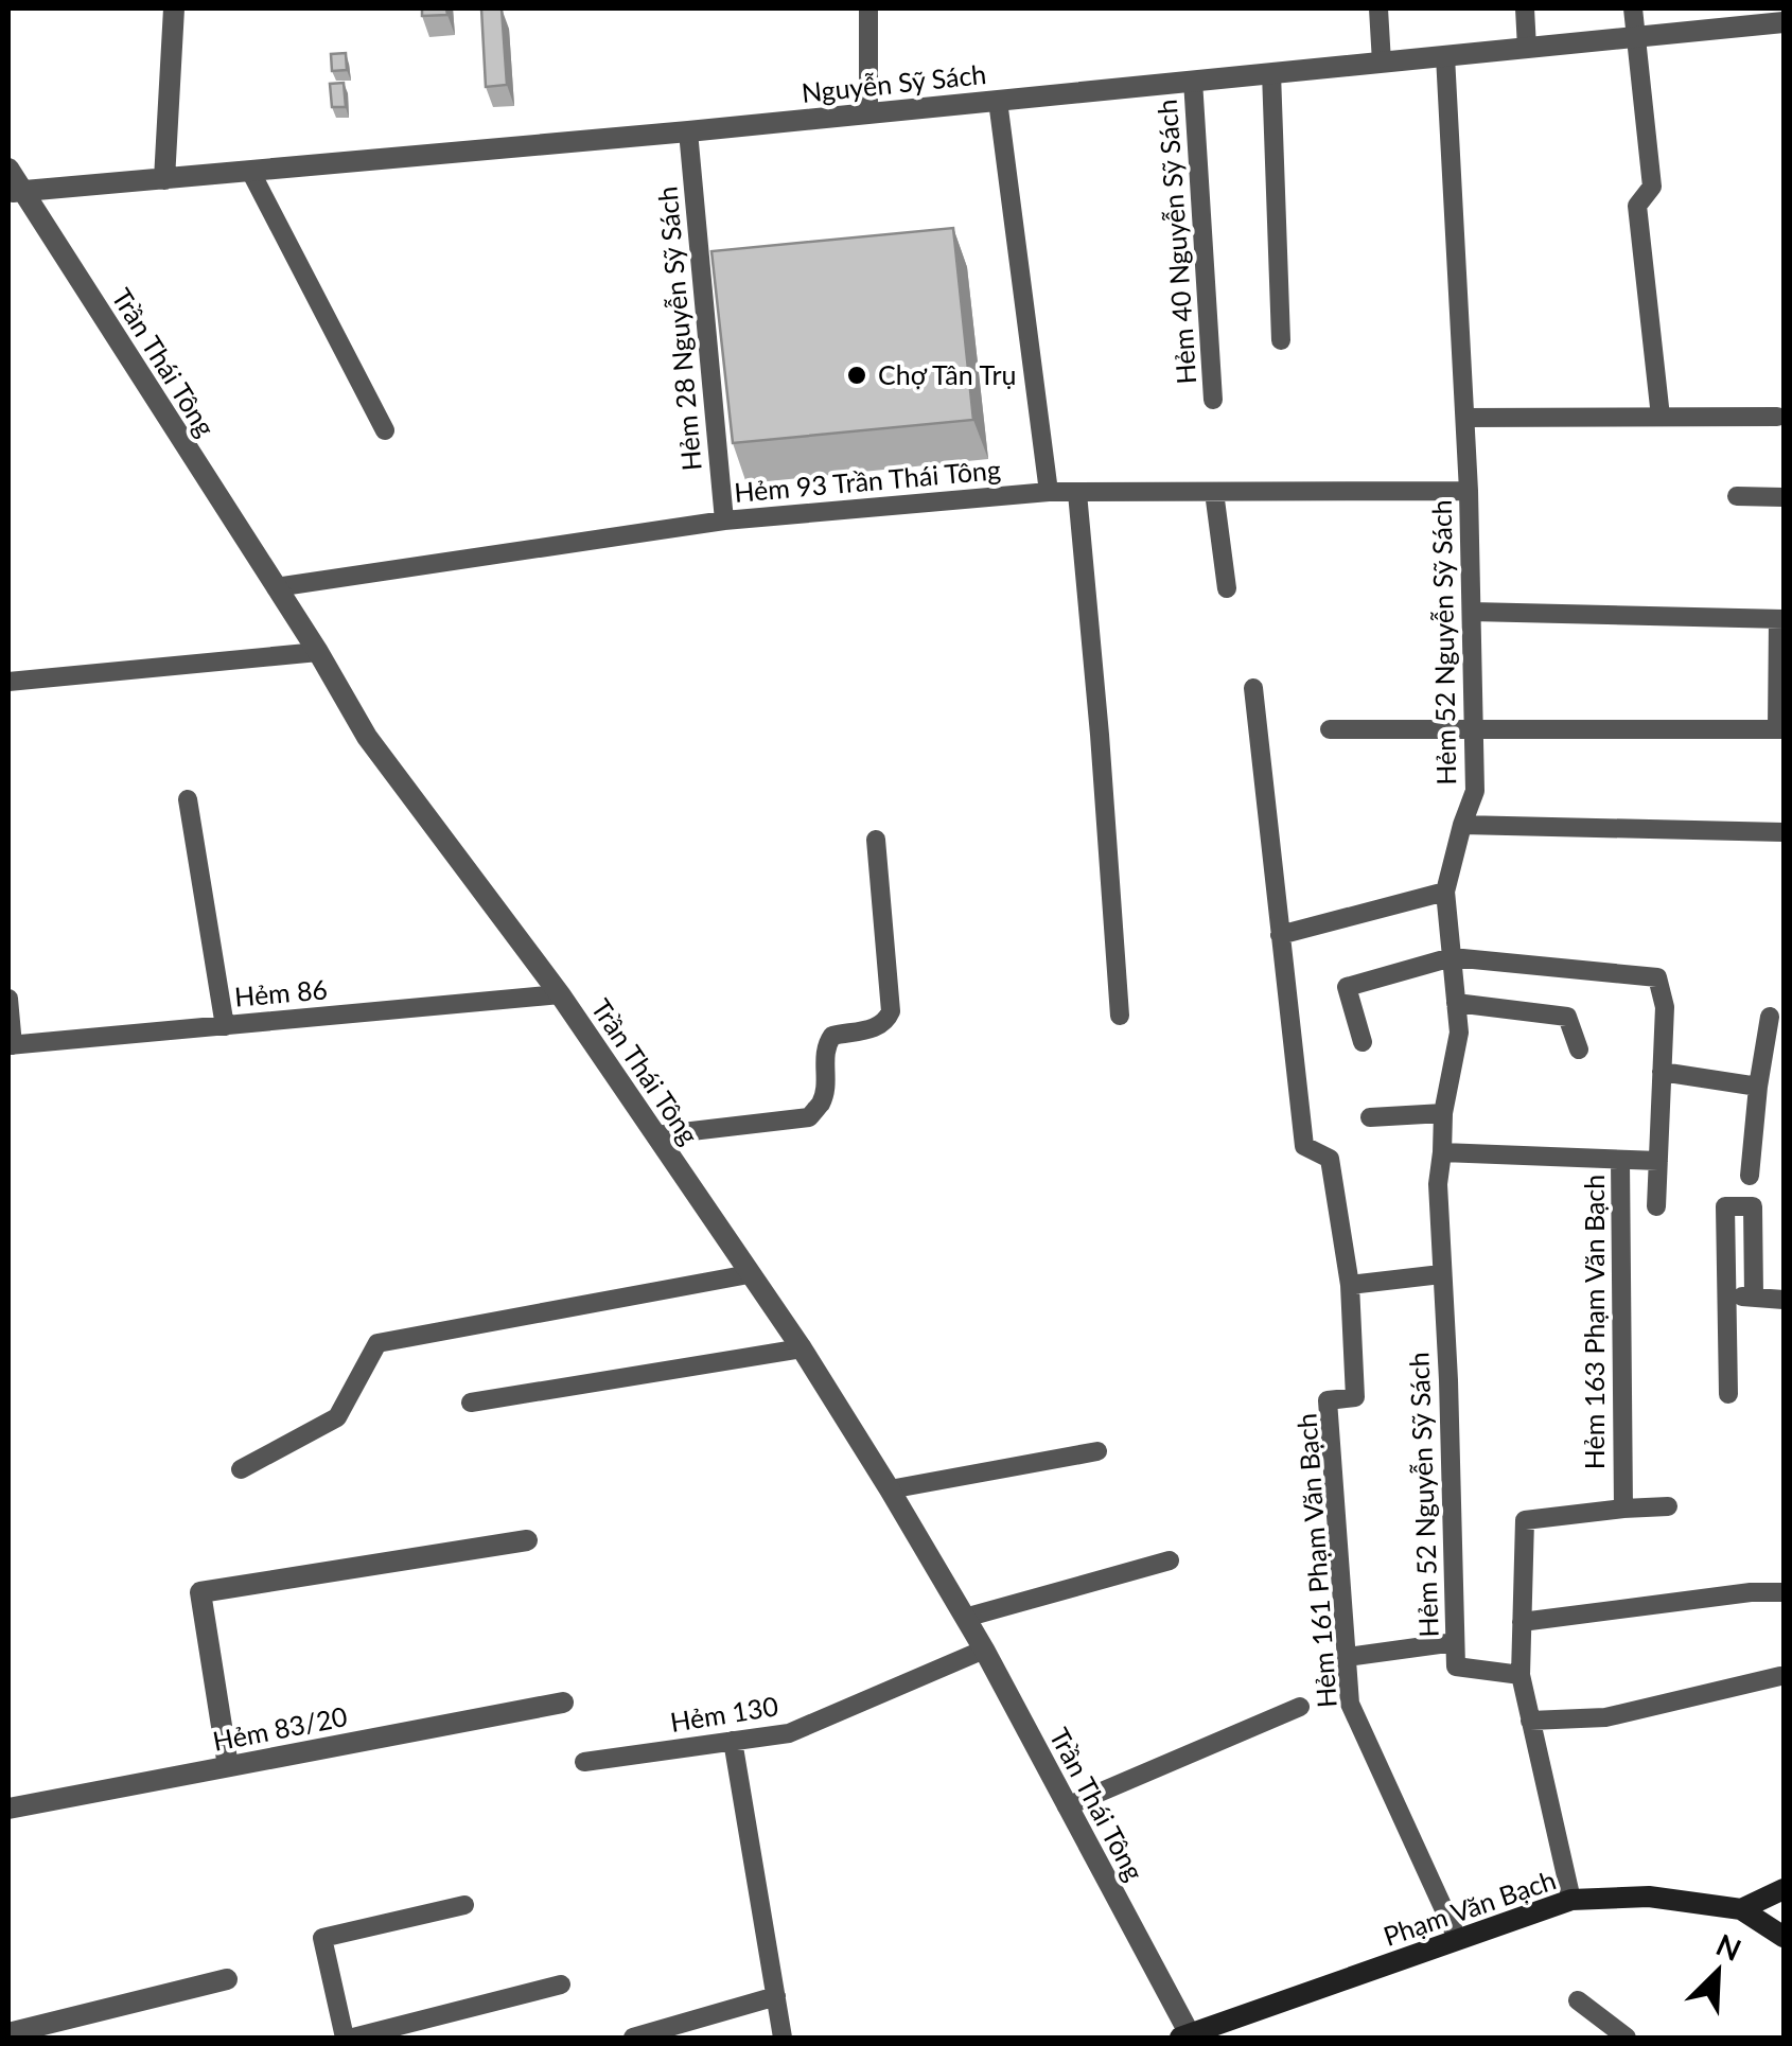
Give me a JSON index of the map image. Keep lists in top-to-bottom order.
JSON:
{
  "streets": {
    "street": [
      "Nguyễn Sỹ Sách",
      "Trần Thái Tông",
      "Hẻm 83/20",
      "Phạm Văn Bạch"
    ],
    "lane": [
      "Hẻm 40 Nguyễn Sỹ Sách",
      "Hẻm 28 Nguyễn Sỹ Sách",
      "Hẻm 93 Trần Thái Tông",
      "Hẻm 52 Nguyễn Sỹ Sách",
      "Hẻm 86",
      "Hẻm 163 Phạm Văn Bạch",
      "Hẻm 161 Phạm Văn Bạch",
      "Hẻm 130"
    ]
  },
  "crossings": [
    ["Nguyễn Sỹ Sách", "Hẻm 40 Nguyễn Sỹ Sách"],
    ["Nguyễn Sỹ Sách", "Hẻm 28 Nguyễn Sỹ Sách"],
    ["Nguyễn Sỹ Sách", "Trần Thái Tông"],
    ["Nguyễn Sỹ Sách", "Hẻm 52 Nguyễn Sỹ Sách"],
    ["Hẻm 28 Nguyễn Sỹ Sách", "Hẻm 93 Trần Thái Tông"],
    ["Trần Thái Tông", "Hẻm 93 Trần Thái Tông"],
    ["Trần Thái Tông", "Hẻm 86"],
    ["Trần Thái Tông", "Hẻm 130"],
    ["Trần Thái Tông", "Phạm Văn Bạch"],
    ["Hẻm 93 Trần Thái Tông", "Hẻm 52 Nguyễn Sỹ Sách"],
    ["Hẻm 52 Nguyễn Sỹ Sách", "Hẻm 163 Phạm Văn Bạch"],
    ["Hẻm 163 Phạm Văn Bạch", "Phạm Văn Bạch"],
    ["Hẻm 161 Phạm Văn Bạch", "Phạm Văn Bạch"]
  ],
  "places": ["Chợ Tân Trụ"],
  "north": "top right"
}
